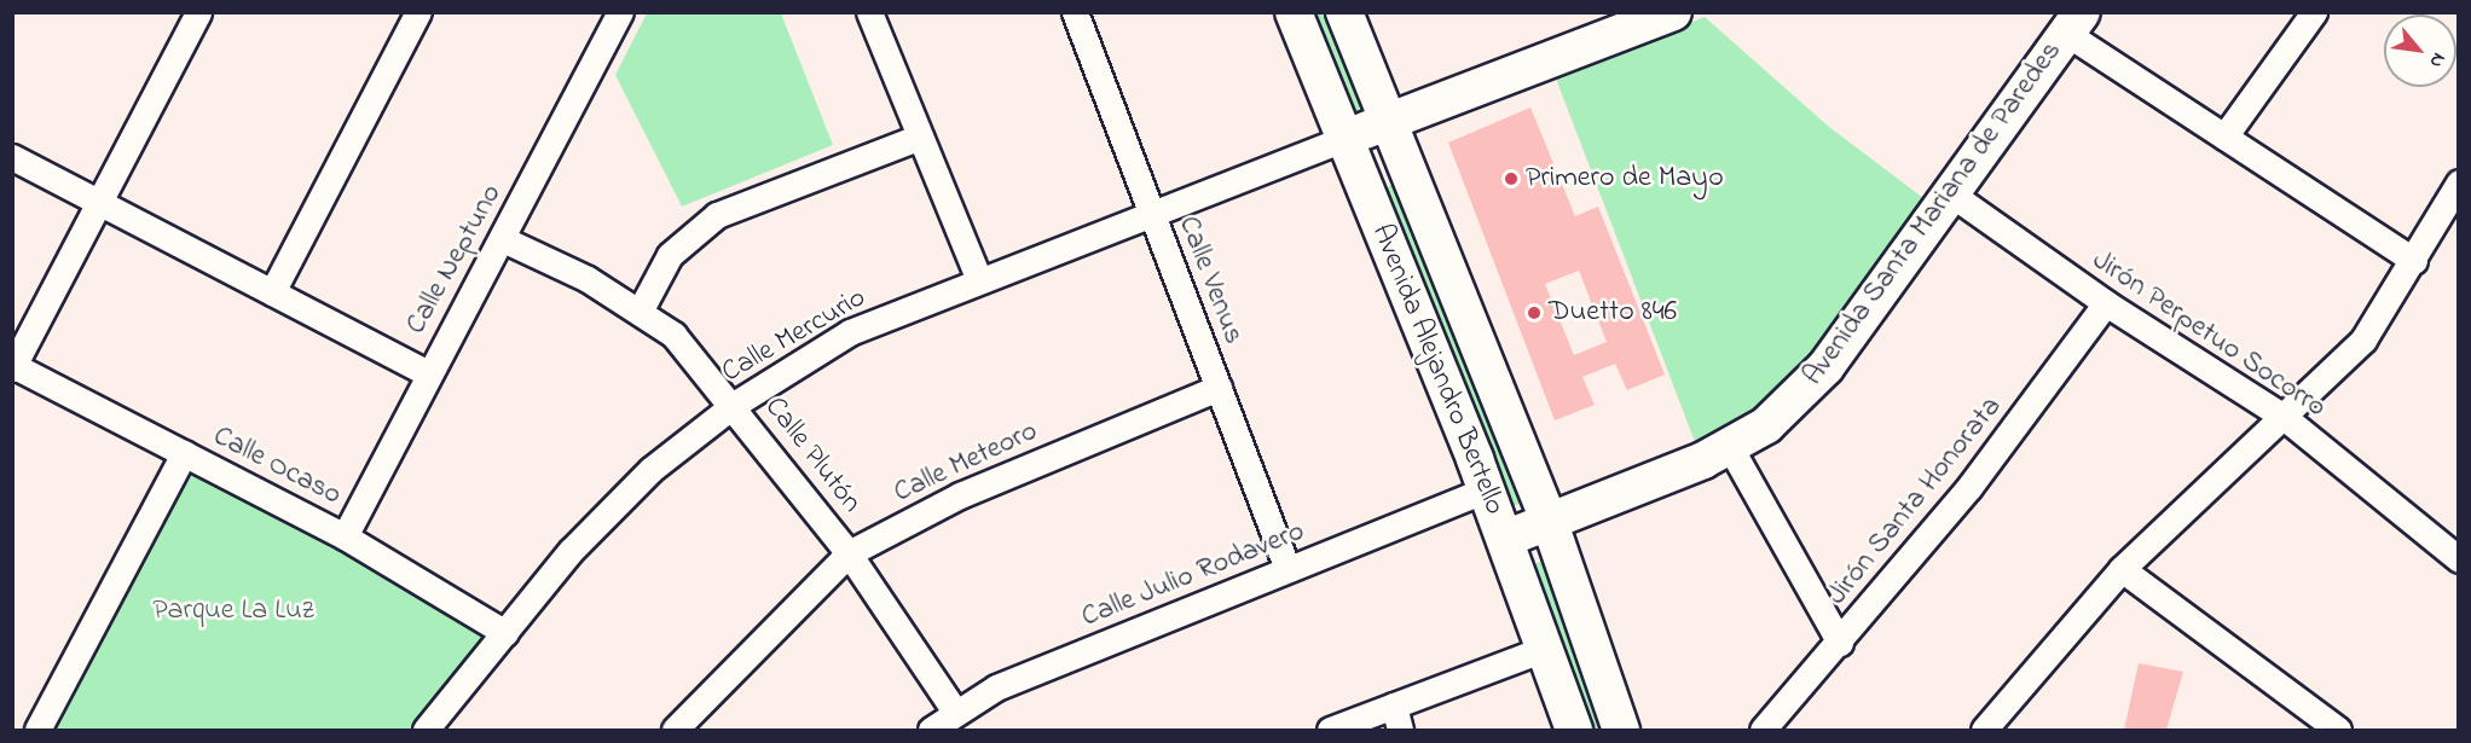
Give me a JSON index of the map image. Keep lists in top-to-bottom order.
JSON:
{
  "streets": {
    "main road": ["Avenida Santa Mariana de Paredes", "Avenida Alejandro Bertello"],
    "street": [
      "Calle Neptuno",
      "Calle Venus",
      "Jirón Perpetuo Socorro",
      "Calle Mercurio",
      "Calle Plutón",
      "Calle Meteoro",
      "Calle Ocaso",
      "Jirón Santa Honorata",
      "Calle Julio Rodavero"
    ]
  },
  "crossings": [
    ["Avenida Santa Mariana de Paredes", "Jirón Perpetuo Socorro"],
    ["Avenida Santa Mariana de Paredes", "Avenida Alejandro Bertello"],
    ["Calle Neptuno", "Calle Plutón"],
    ["Calle Neptuno", "Calle Ocaso"],
    ["Calle Venus", "Calle Mercurio"],
    ["Calle Venus", "Calle Meteoro"],
    ["Calle Venus", "Calle Julio Rodavero"],
    ["Jirón Perpetuo Socorro", "Jirón Santa Honorata"],
    ["Calle Mercurio", "Avenida Alejandro Bertello"],
    ["Calle Mercurio", "Calle Plutón"],
    ["Calle Mercurio", "Calle Ocaso"],
    ["Avenida Alejandro Bertello", "Calle Julio Rodavero"],
    ["Calle Plutón", "Calle Meteoro"],
    ["Calle Plutón", "Calle Julio Rodavero"]
  ],
  "parks": ["Parque La Luz"],
  "places": ["Primero de Mayo", "Duetto 846"],
  "north": "bottom right"
}
